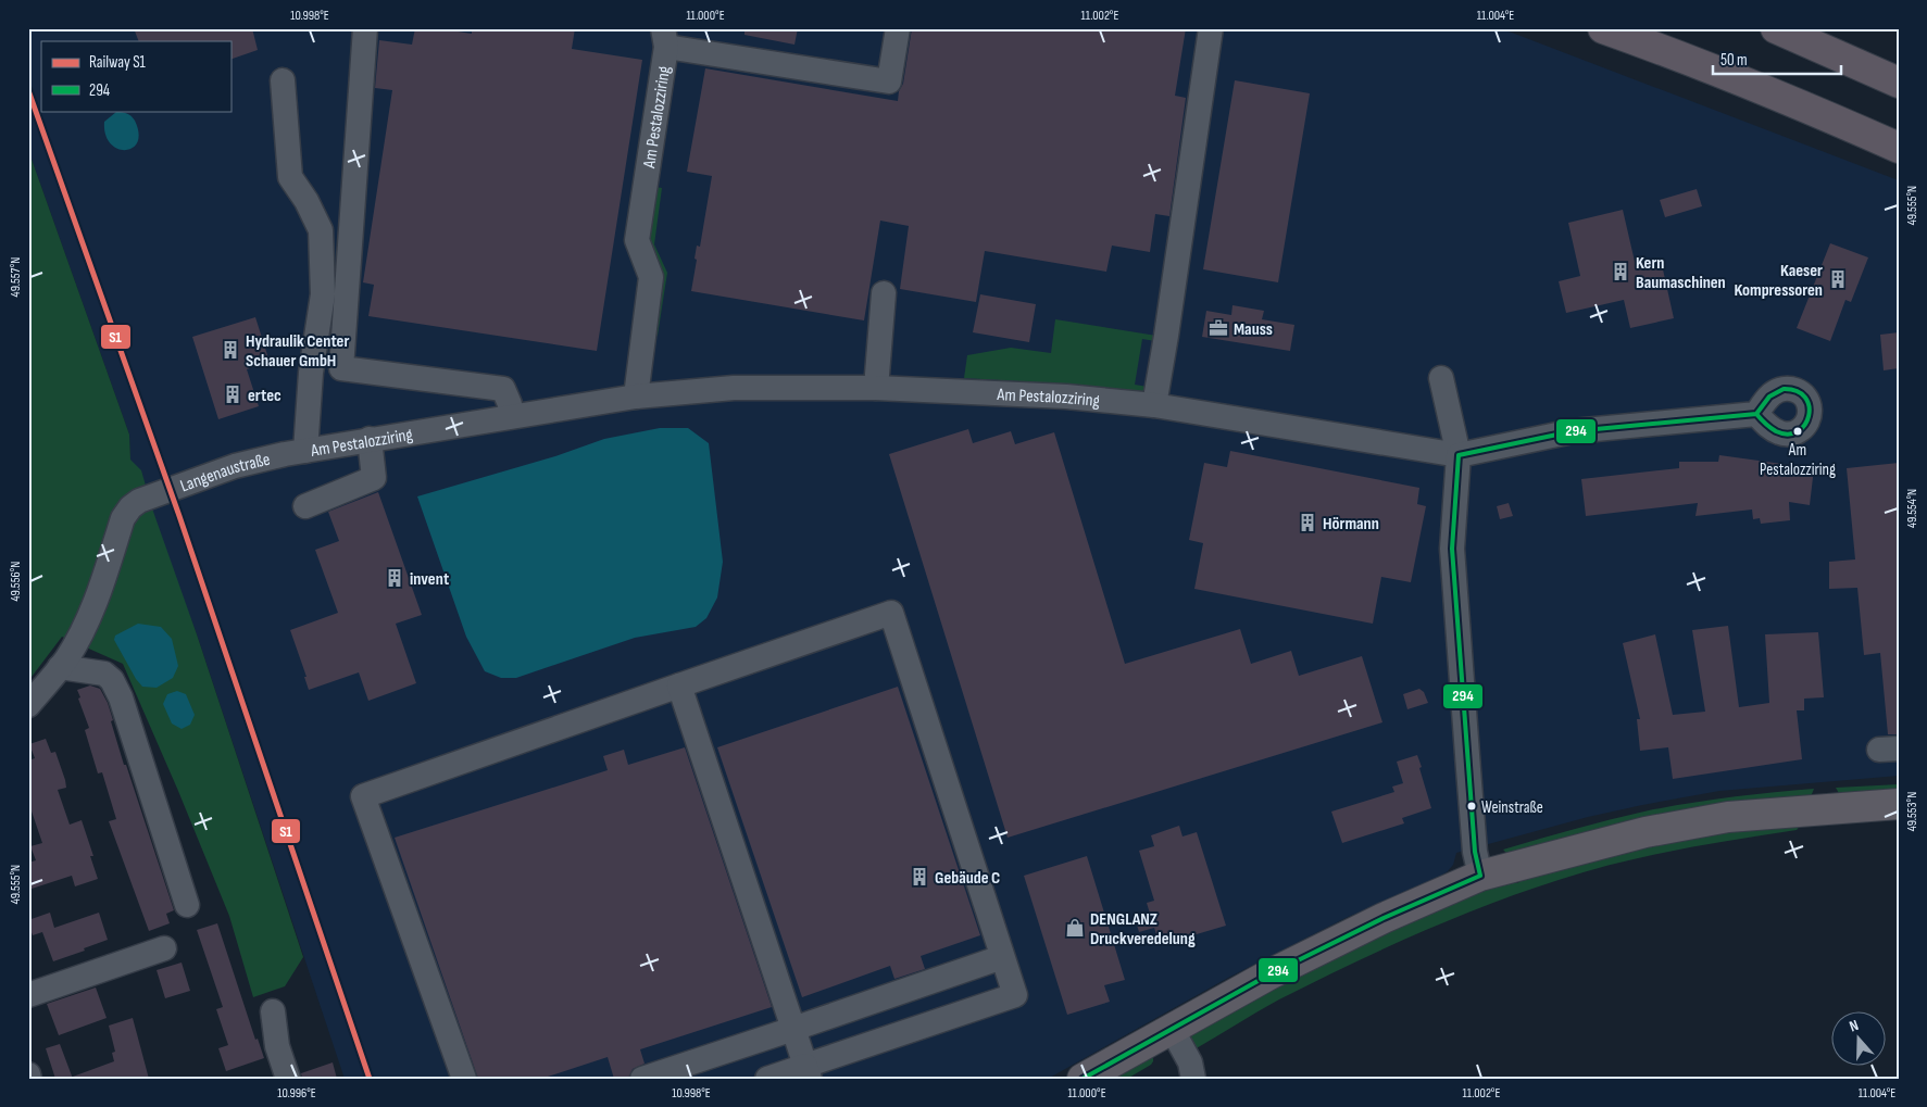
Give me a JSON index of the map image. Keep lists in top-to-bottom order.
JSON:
{
  "streets": {
    "street": ["Am Pestalozziring", "Langenaustraße"]
  },
  "crossings": [
    ["Am Pestalozziring", "Langenaustraße"]
  ],
  "places": {
    "building": [
      "Kern Baumaschinen",
      "Kaeser Kompressoren",
      "Hydraulik Center Schauer GmbH",
      "ertec",
      "Hörmann",
      "invent",
      "Gebäude C"
    ],
    "office": ["Mauss"],
    "other": ["Am Pestalozziring", "Weinstraße"],
    "shop": ["DENGLANZ Druckveredelung"]
  },
  "lines": ["rail line S1", "transit line 294"],
  "legend": ["Railway S1", "294"],
  "scale_bar": "50 m",
  "north": "top",
  "coordinates": [
    "10.998°E",
    "11.000°E",
    "11.002°E",
    "11.004°E",
    "49.555°N",
    "49.557°N",
    "49.554°N",
    "49.556°N",
    "49.553°N",
    "10.996°E"
  ]
}
